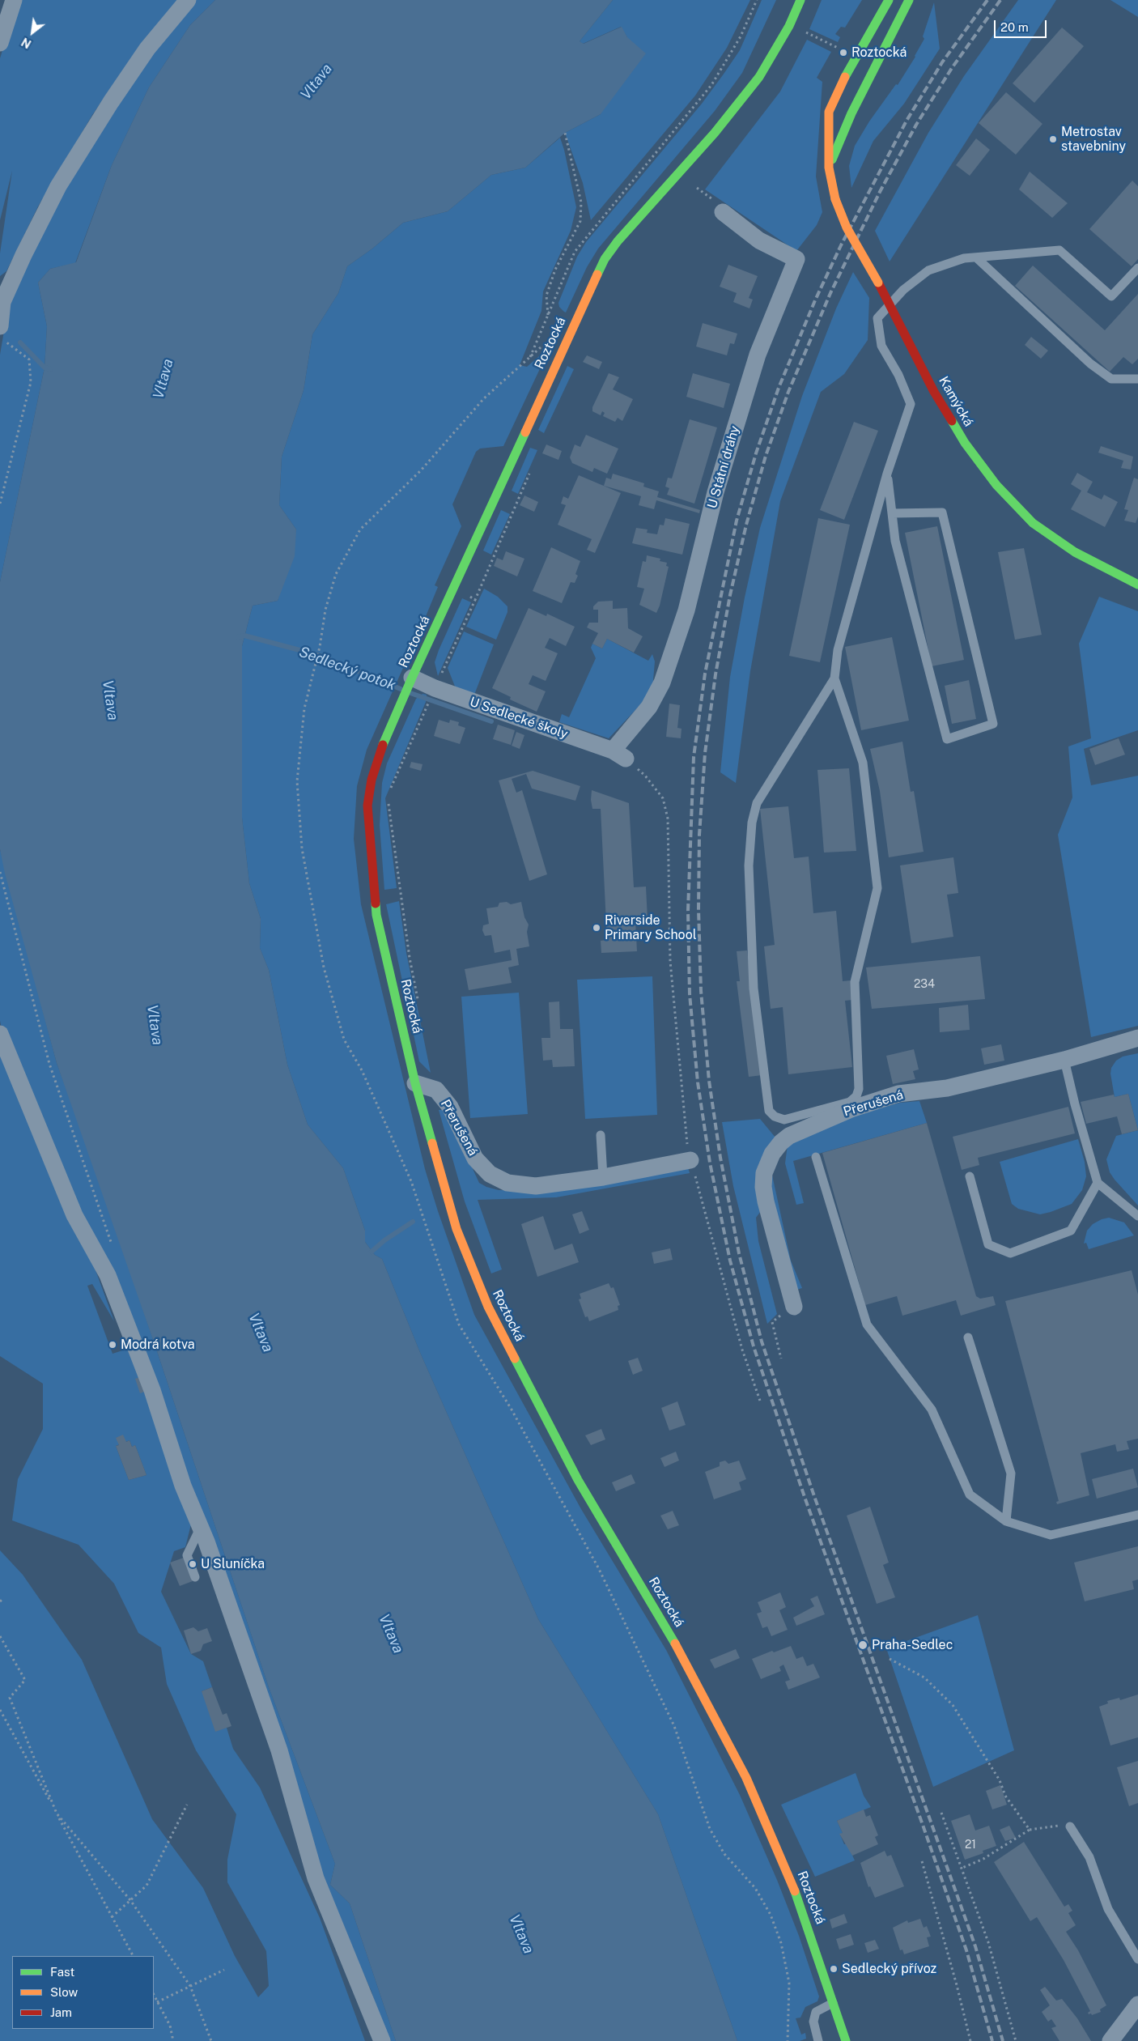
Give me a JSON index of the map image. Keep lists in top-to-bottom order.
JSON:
{
  "streets": {
    "main road": ["Roztocká", "Kamýcká"],
    "street": ["U Státní dráhy", "U Sedlecké školy", "Přerušená"]
  },
  "crossings": [
    ["Roztocká", "U Sedlecké školy"],
    ["Roztocká", "Přerušená"],
    ["U Státní dráhy", "U Sedlecké školy"]
  ],
  "water": ["Vltava", "Sedlecký potok"],
  "places": [
    "Roztocká",
    "Metrostav stavebniny",
    "Riverside Primary School",
    "Modrá kotva",
    "U Sluníčka",
    "Praha-Sedlec",
    "Sedlecký přívoz"
  ],
  "house_numbers": ["234", "21"],
  "legend": ["Fast", "Slow", "Jam"],
  "scale_bar": "20 m",
  "north": "bottom left"
}
